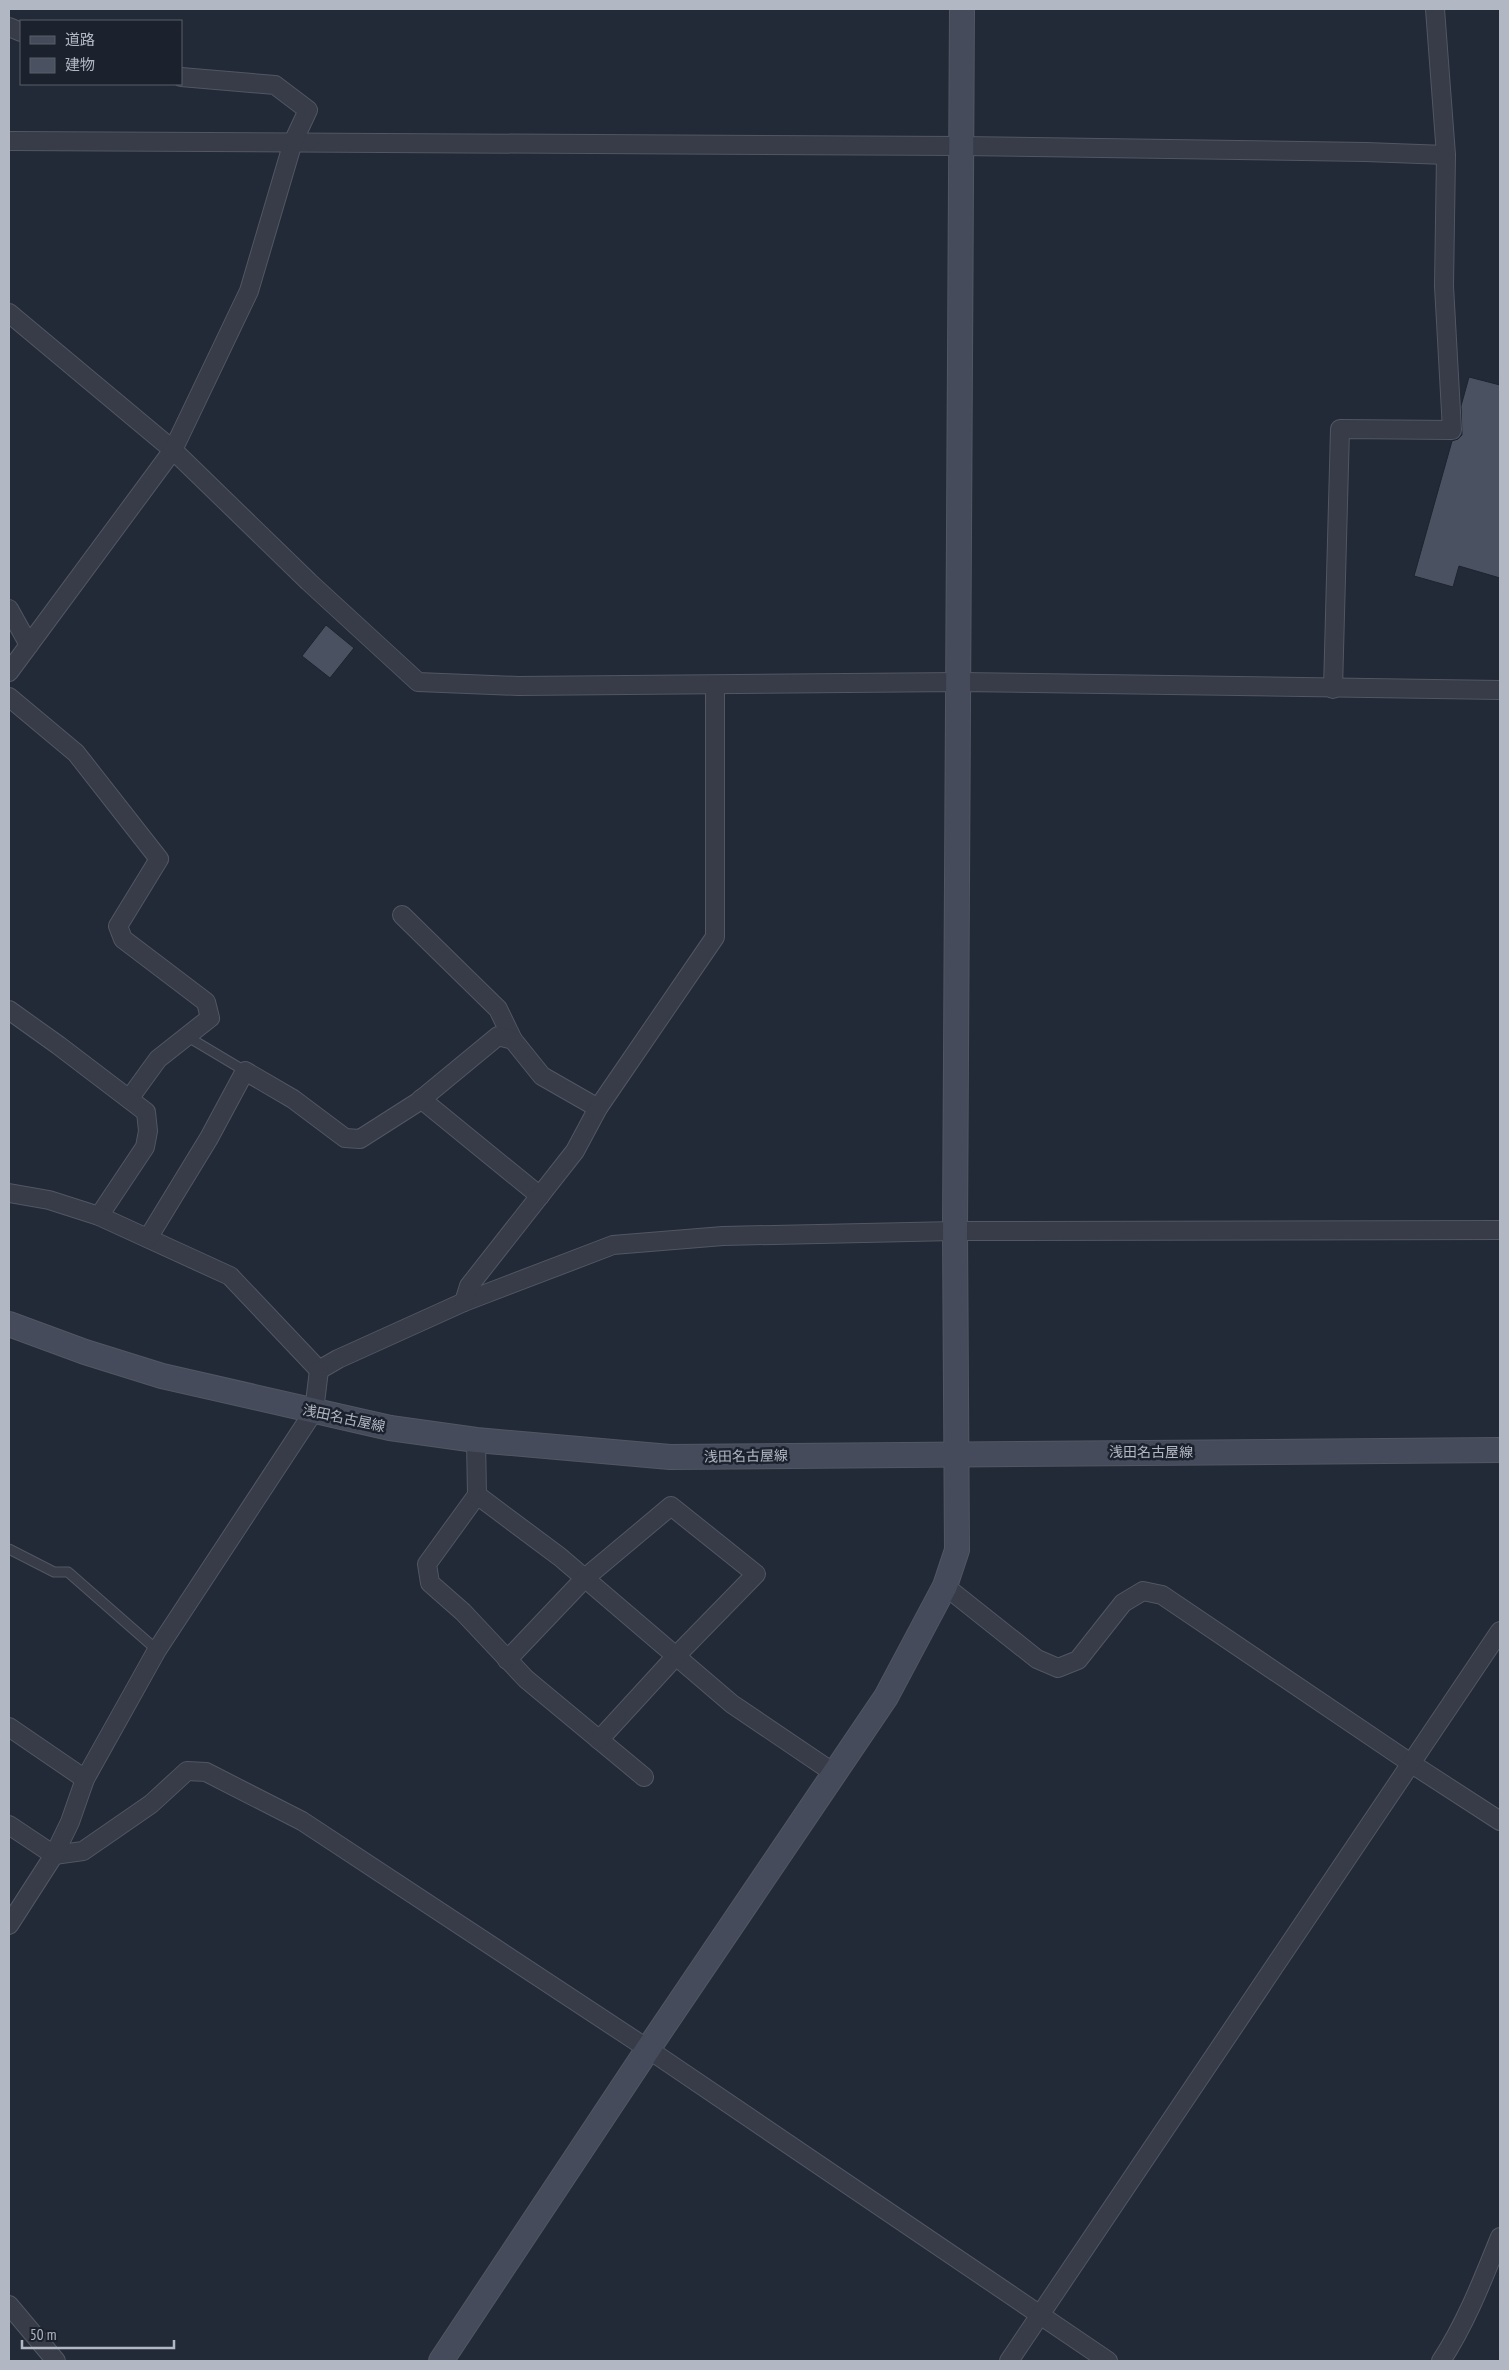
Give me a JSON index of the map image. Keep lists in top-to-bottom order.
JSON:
{
  "streets": {
    "street": ["浅田名古屋線"]
  },
  "legend": ["道路", "建物"],
  "scale_bar": "50 m"
}
